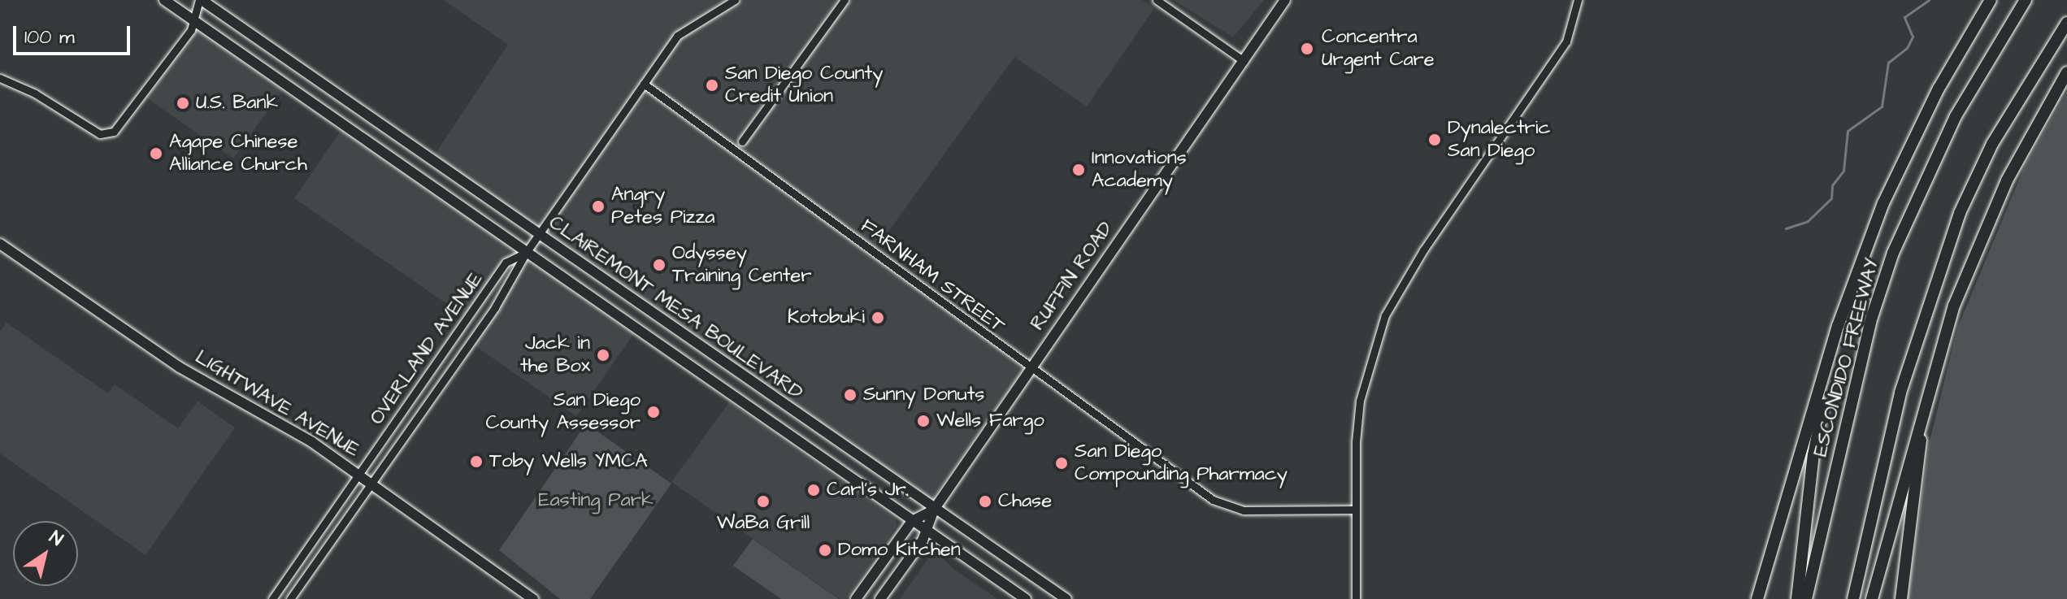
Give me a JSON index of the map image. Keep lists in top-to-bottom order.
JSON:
{
  "streets": {
    "highway": ["ESCONDIDO FREEWAY"],
    "main road": ["RUFFIN ROAD", "CLAIREMONT MESA BOULEVARD", "LIGHTWAVE AVENUE"],
    "street": ["FARNHAM STREET", "OVERLAND AVENUE"]
  },
  "crossings": [
    ["FARNHAM STREET", "RUFFIN ROAD"],
    ["FARNHAM STREET", "OVERLAND AVENUE"],
    ["RUFFIN ROAD", "CLAIREMONT MESA BOULEVARD"],
    ["CLAIREMONT MESA BOULEVARD", "OVERLAND AVENUE"],
    ["OVERLAND AVENUE", "LIGHTWAVE AVENUE"]
  ],
  "parks": ["Easting Park"],
  "places": [
    "Concentra Urgent Care",
    "San Diego County Credit Union",
    "U.S. Bank",
    "Dynalectric San Diego",
    "Agape Chinese Alliance Church",
    "Innovations Academy",
    "Angry Petes Pizza",
    "Odyssey Training Center",
    "Kotobuki",
    "Jack in the Box",
    "Sunny Donuts",
    "San Diego County Assessor",
    "Wells Fargo",
    "Toby Wells YMCA",
    "San Diego Compounding Pharmacy",
    "Carl's Jr.",
    "WaBa Grill",
    "Chase",
    "Domo Kitchen"
  ],
  "scale_bar": "100 m",
  "north": "top right"
}
